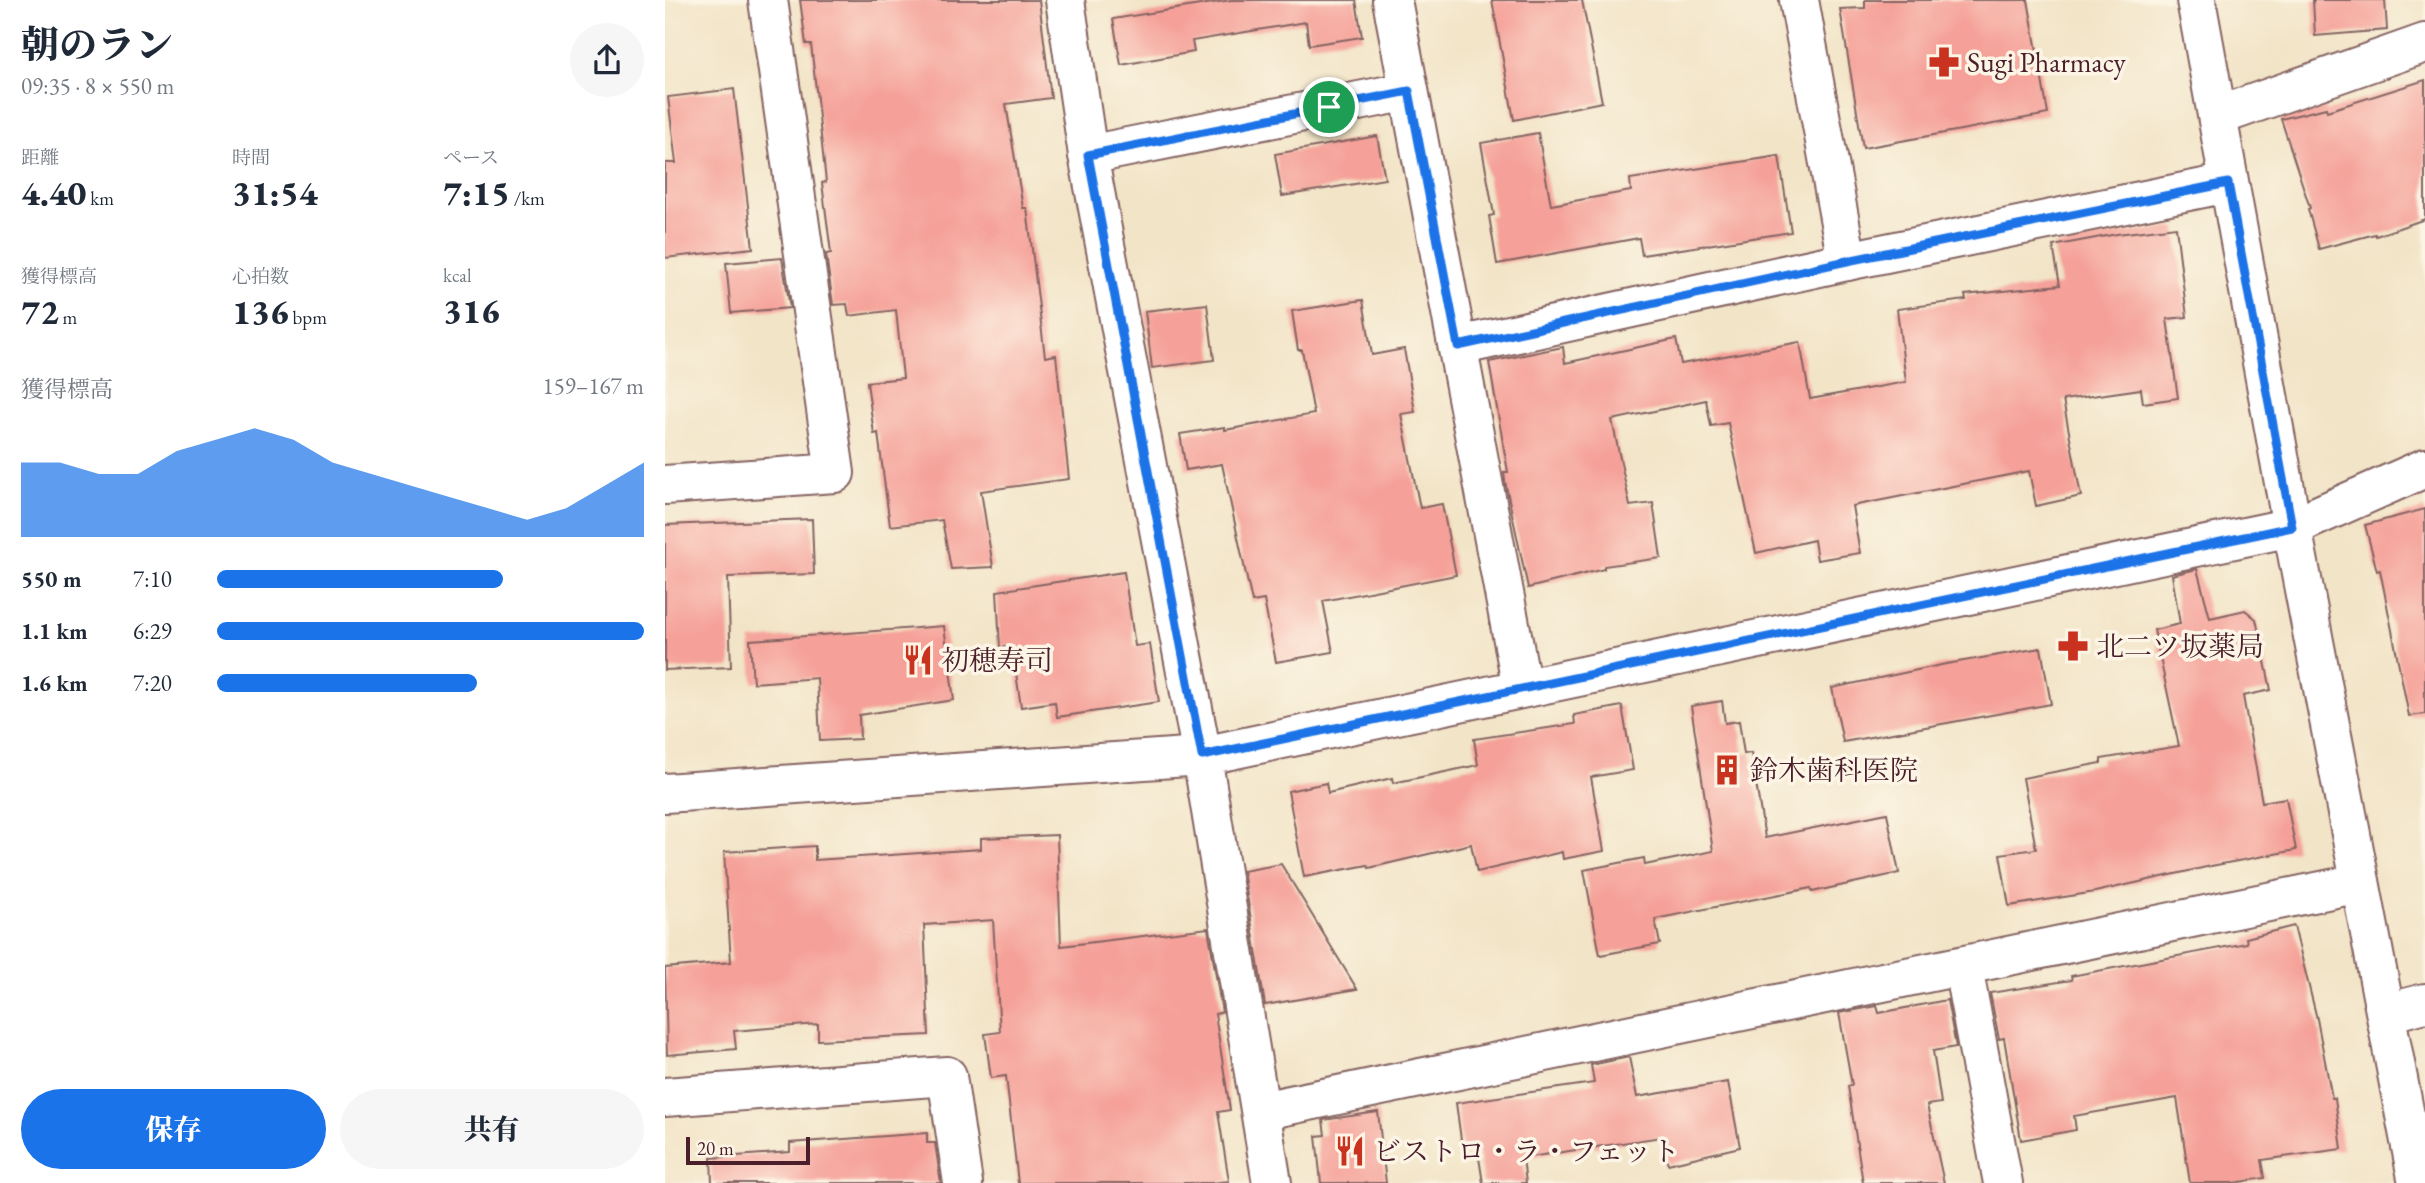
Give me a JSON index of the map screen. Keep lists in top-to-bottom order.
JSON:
{
  "places": {
    "pharmacy": ["Sugi Pharmacy", "北二ツ坂薬局"],
    "restaurant": ["初穂寿司", "ビストロ・ラ・フェット"],
    "building": ["鈴木歯科医院"]
  },
  "scale_bar": "20 m",
  "page": {
    "heading": ["朝のラン", "09:35 · 8 × 550 m"],
    "stats": [
      ["距離", "4.40 km"],
      ["時間", "31:54"],
      ["ペース", "7:15 /km"],
      ["獲得標高", "72 m"],
      ["心拍数", "136 bpm"],
      ["kcal", "316"]
    ],
    "chart": ["獲得標高", "159–167 m"],
    "list": [
      {
        "name": "550 m",
        "note": "7:10"
      },
      {
        "name": "1.1 km",
        "note": "6:29"
      },
      {
        "name": "1.6 km",
        "note": "7:20"
      }
    ],
    "buttons": ["保存", "共有"],
    "scale": "20 m"
  }
}
